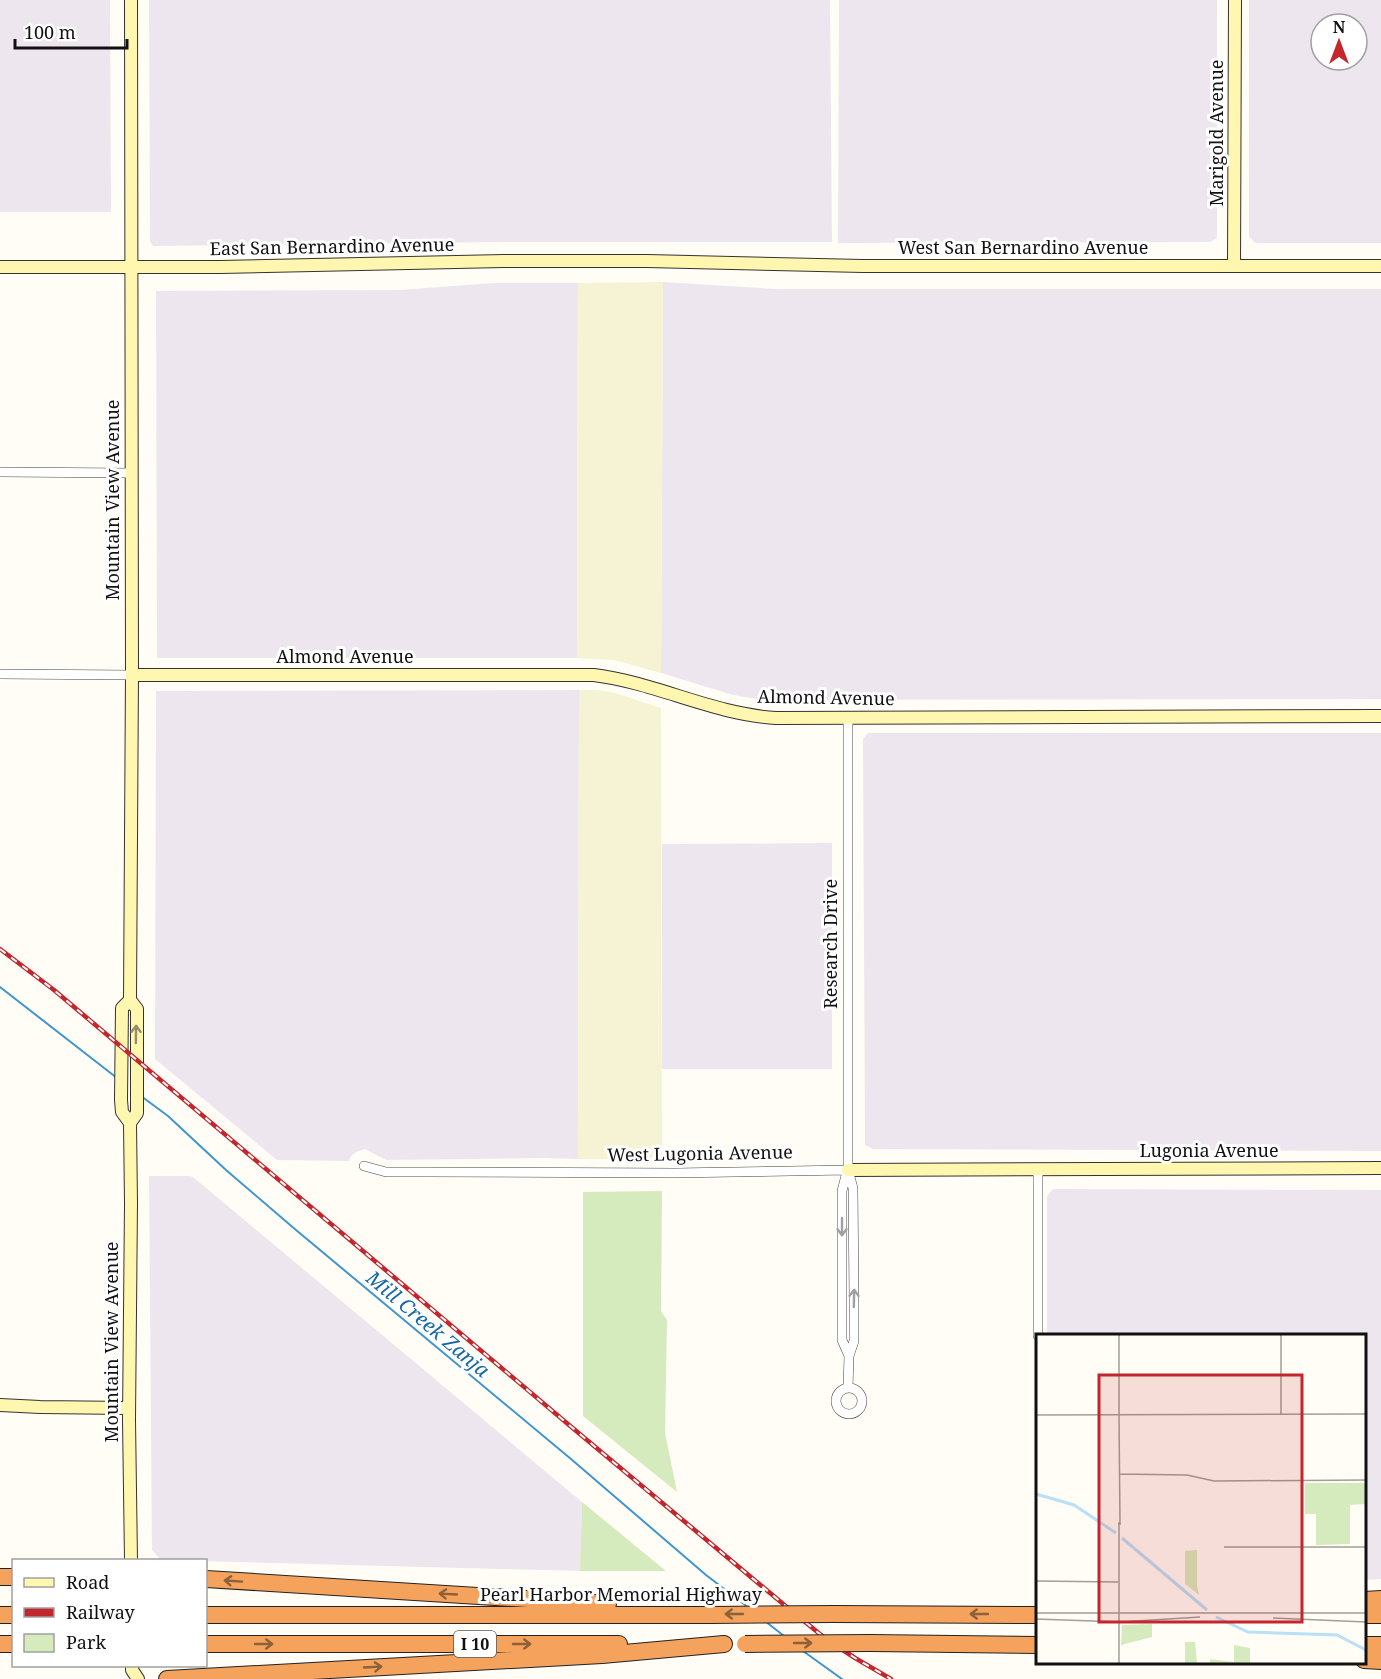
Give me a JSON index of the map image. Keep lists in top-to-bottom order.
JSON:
{
  "streets": {
    "highway": ["Pearl Harbor Memorial Highway", "I 10"],
    "main road": [
      "Marigold Avenue",
      "East San Bernardino Avenue",
      "West San Bernardino Avenue",
      "Mountain View Avenue",
      "Almond Avenue",
      "Lugonia Avenue",
      "West Lugonia Avenue"
    ],
    "street": ["Research Drive"]
  },
  "crossings": [
    ["Marigold Avenue", "West San Bernardino Avenue"],
    ["East San Bernardino Avenue", "West San Bernardino Avenue"],
    ["East San Bernardino Avenue", "Mountain View Avenue"],
    ["Mountain View Avenue", "Almond Avenue"],
    ["Almond Avenue", "Research Drive"],
    ["Research Drive", "West Lugonia Avenue"],
    ["Lugonia Avenue", "West Lugonia Avenue"]
  ],
  "water": ["Mill Creek Zanja"],
  "legend": ["Road", "Railway", "Park"],
  "scale_bar": "100 m",
  "north": "top"
}
